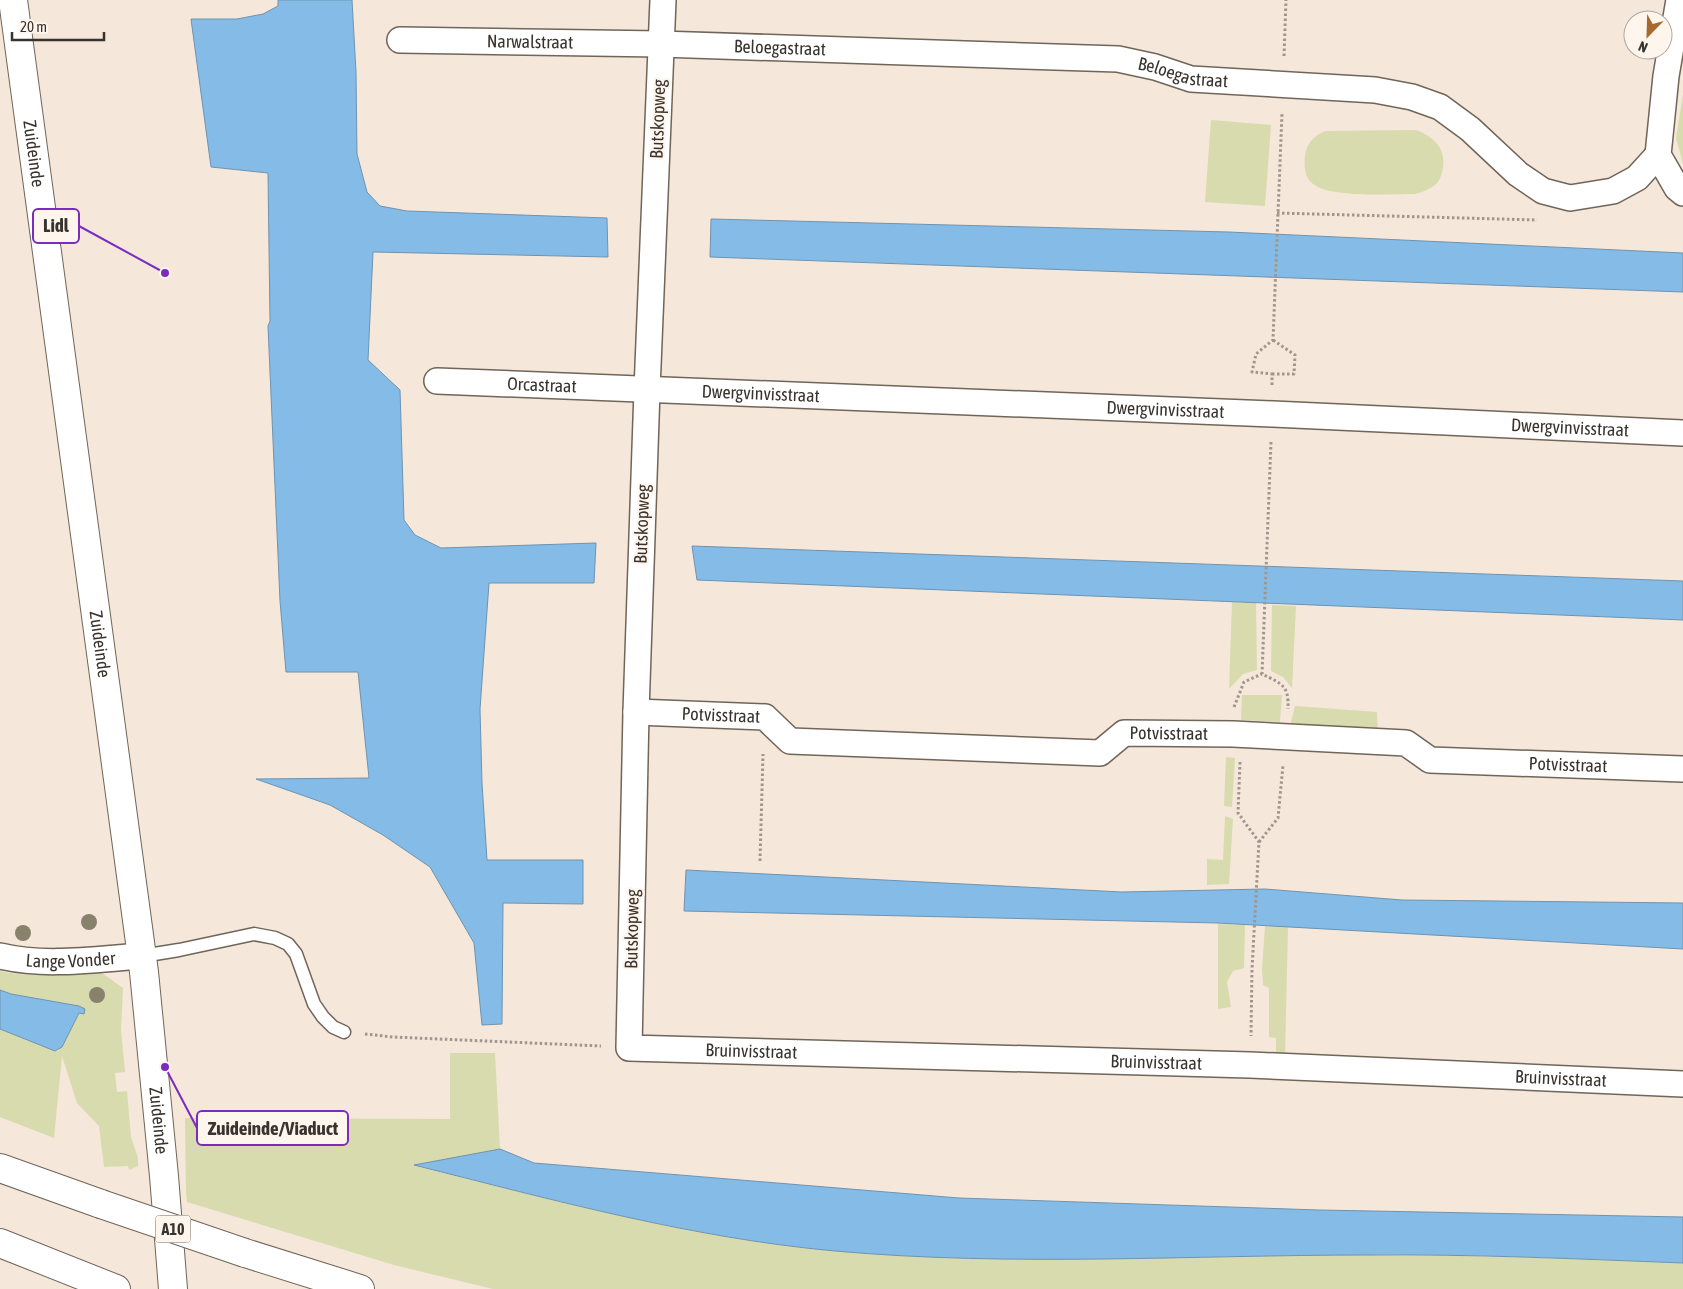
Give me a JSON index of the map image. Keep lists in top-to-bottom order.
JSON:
{
  "streets": {
    "main road": ["Zuideinde", "A10"],
    "street": [
      "Narwalstraat",
      "Beloegastraat",
      "Butskopweg",
      "Orcastraat",
      "Dwergvinvisstraat",
      "Potvisstraat",
      "Lange Vonder",
      "Bruinvisstraat"
    ]
  },
  "crossings": [
    ["Narwalstraat", "Beloegastraat"],
    ["Narwalstraat", "Butskopweg"],
    ["Beloegastraat", "Butskopweg"],
    ["Butskopweg", "Orcastraat"],
    ["Butskopweg", "Dwergvinvisstraat"],
    ["Butskopweg", "Potvisstraat"],
    ["Butskopweg", "Bruinvisstraat"],
    ["Zuideinde", "Lange Vonder"],
    ["Orcastraat", "Dwergvinvisstraat"]
  ],
  "places": ["Lidl", "Zuideinde/Viaduct"],
  "scale_bar": "20 m",
  "north": "bottom left"
}
